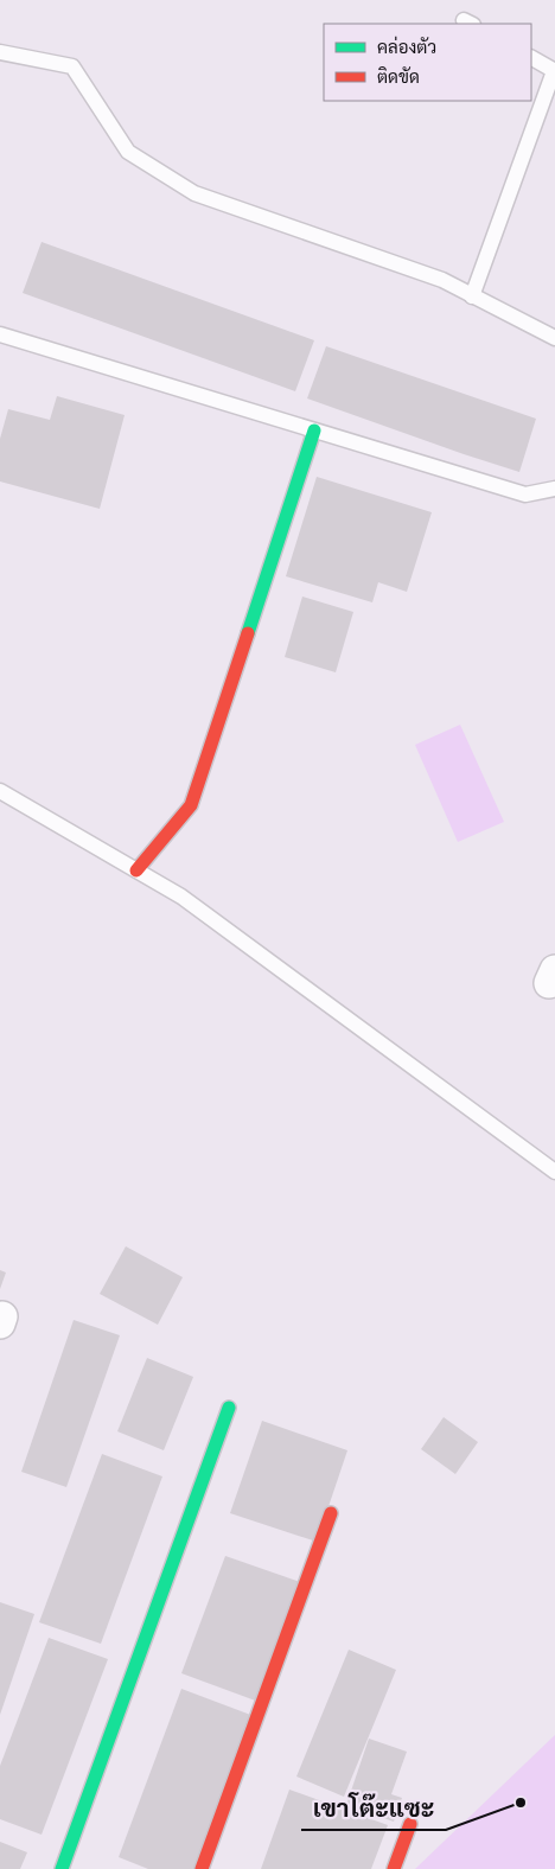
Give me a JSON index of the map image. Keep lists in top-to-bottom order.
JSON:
{
  "places": ["เขาโต๊ะแซะ"],
  "legend": ["คล่องตัว", "ติดขัด"]
}
